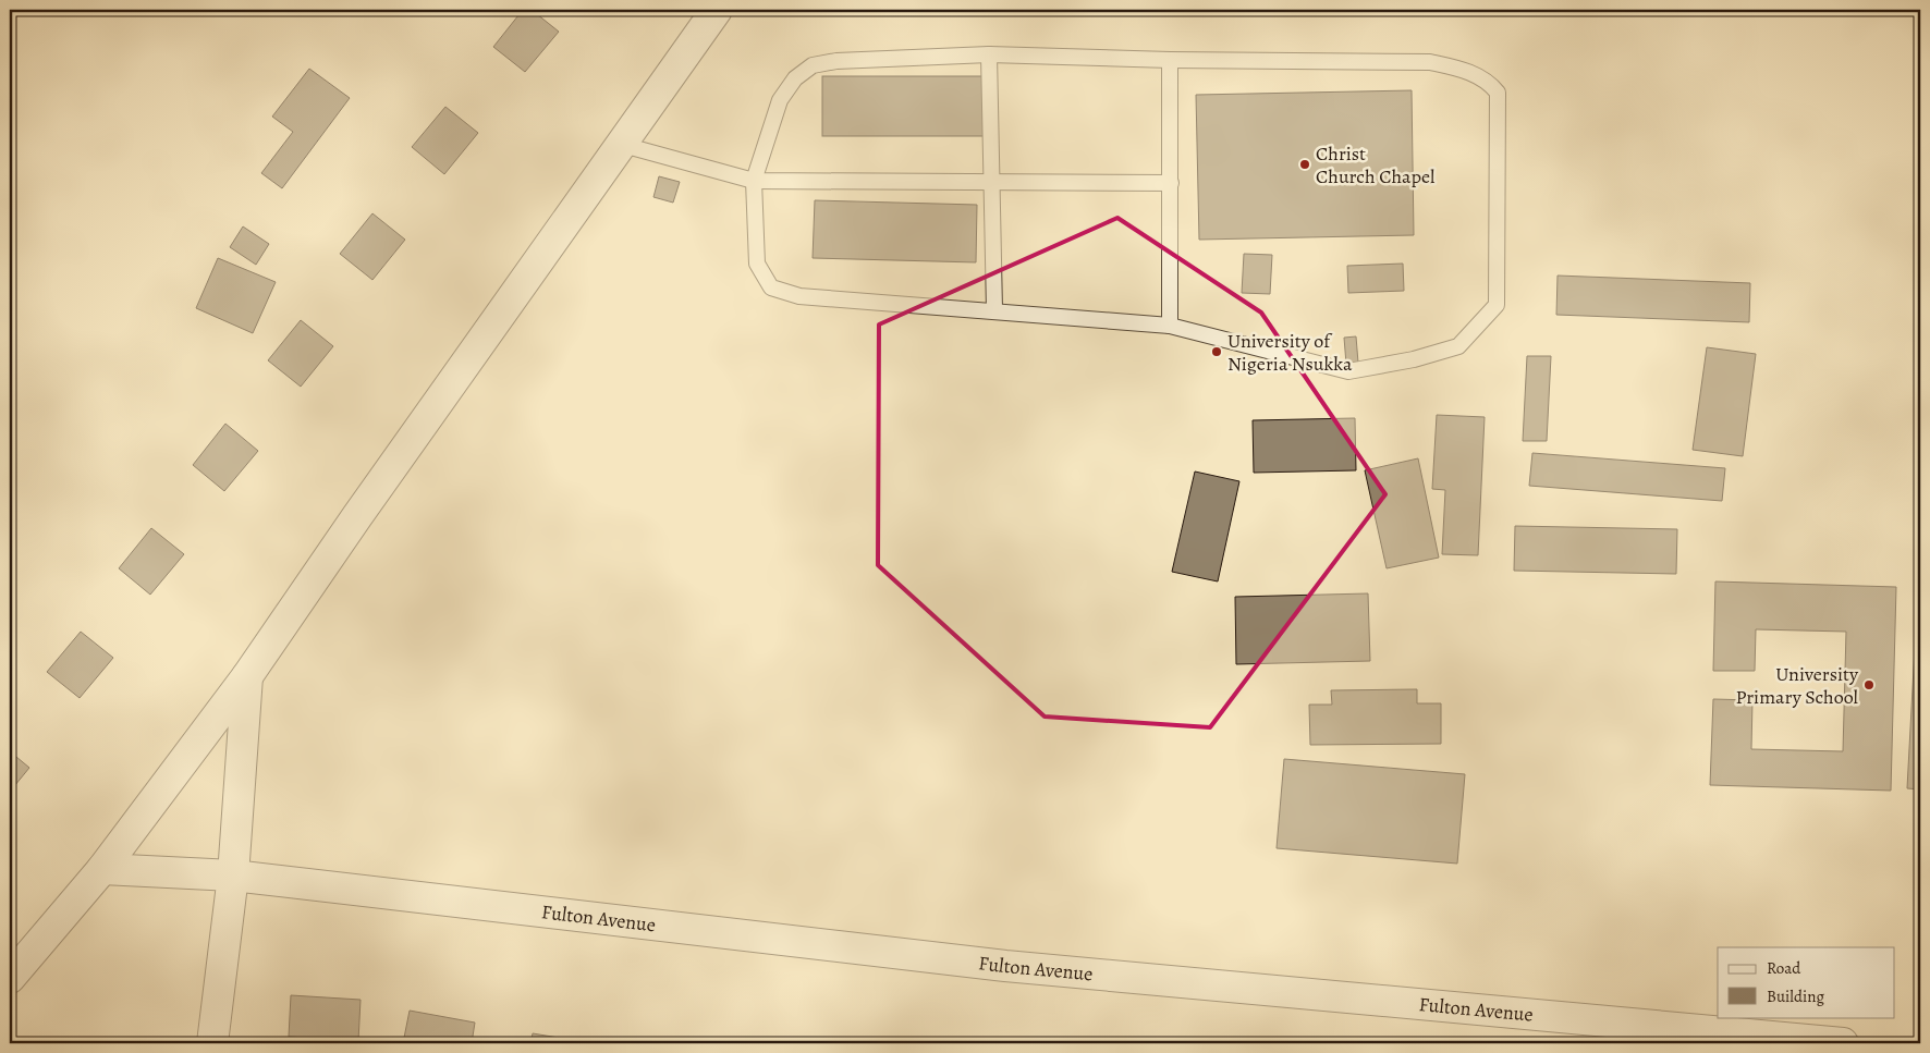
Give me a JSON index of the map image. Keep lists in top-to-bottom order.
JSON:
{
  "streets": {
    "street": ["Fulton Avenue"]
  },
  "places": ["Christ Church Chapel", "University of Nigeria Nsukka", "University Primary School"],
  "legend": ["Road", "Building"]
}
